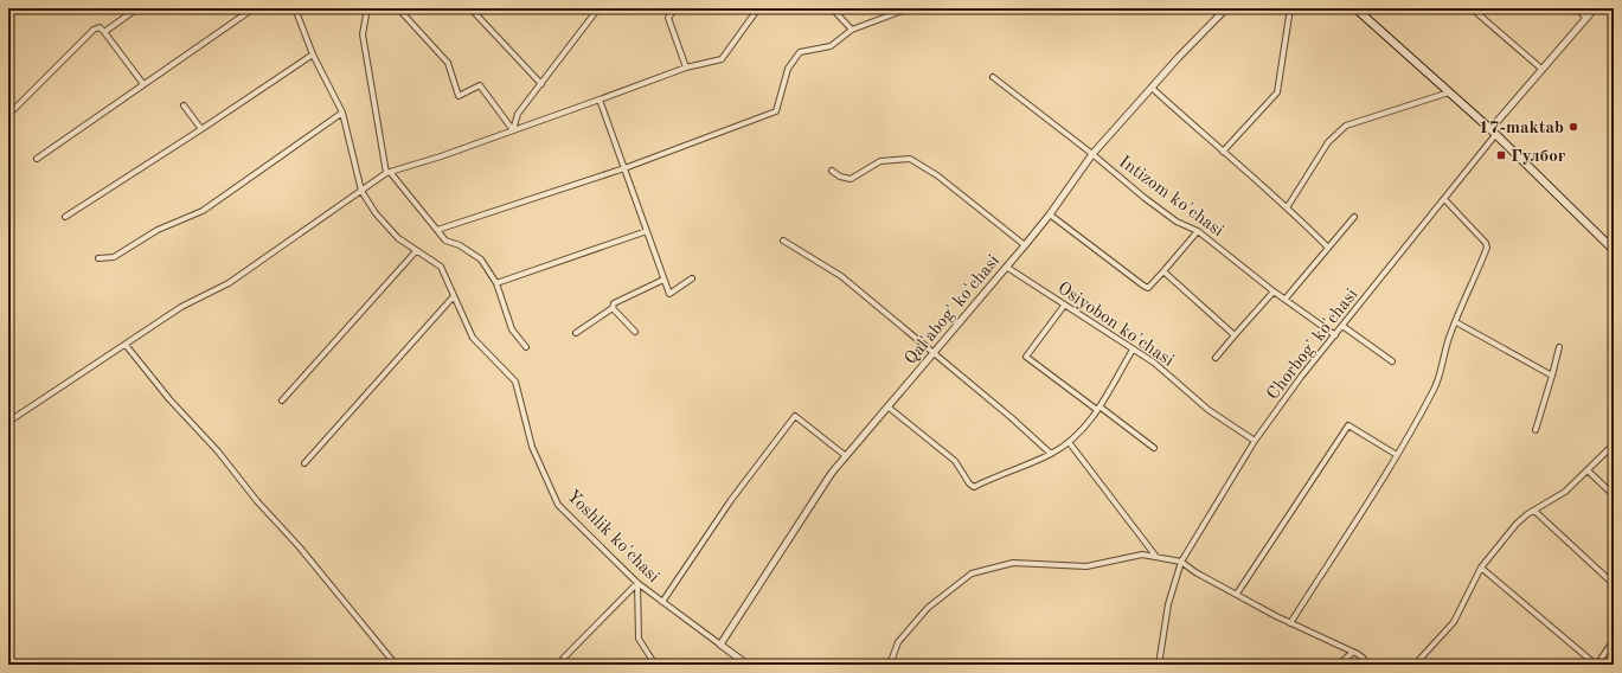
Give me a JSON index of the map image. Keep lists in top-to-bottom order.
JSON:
{
  "streets": {
    "street": [
      "Intizom ko'chasi",
      "Qal'abog' ko'chasi",
      "Osiyobon ko'chasi",
      "Сhorbog' ko'chasi",
      "Yoshlik ko'chasi"
    ]
  },
  "crossings": [
    ["Intizom ko'chasi", "Qal'abog' ko'chasi"],
    ["Intizom ko'chasi", "Сhorbog' ko'chasi"],
    ["Qal'abog' ko'chasi", "Osiyobon ko'chasi"],
    ["Qal'abog' ko'chasi", "Yoshlik ko'chasi"],
    ["Osiyobon ko'chasi", "Сhorbog' ko'chasi"]
  ],
  "places": {
    "other": ["17-maktab"],
    "transit": ["Гулбоғ"]
  }
}
